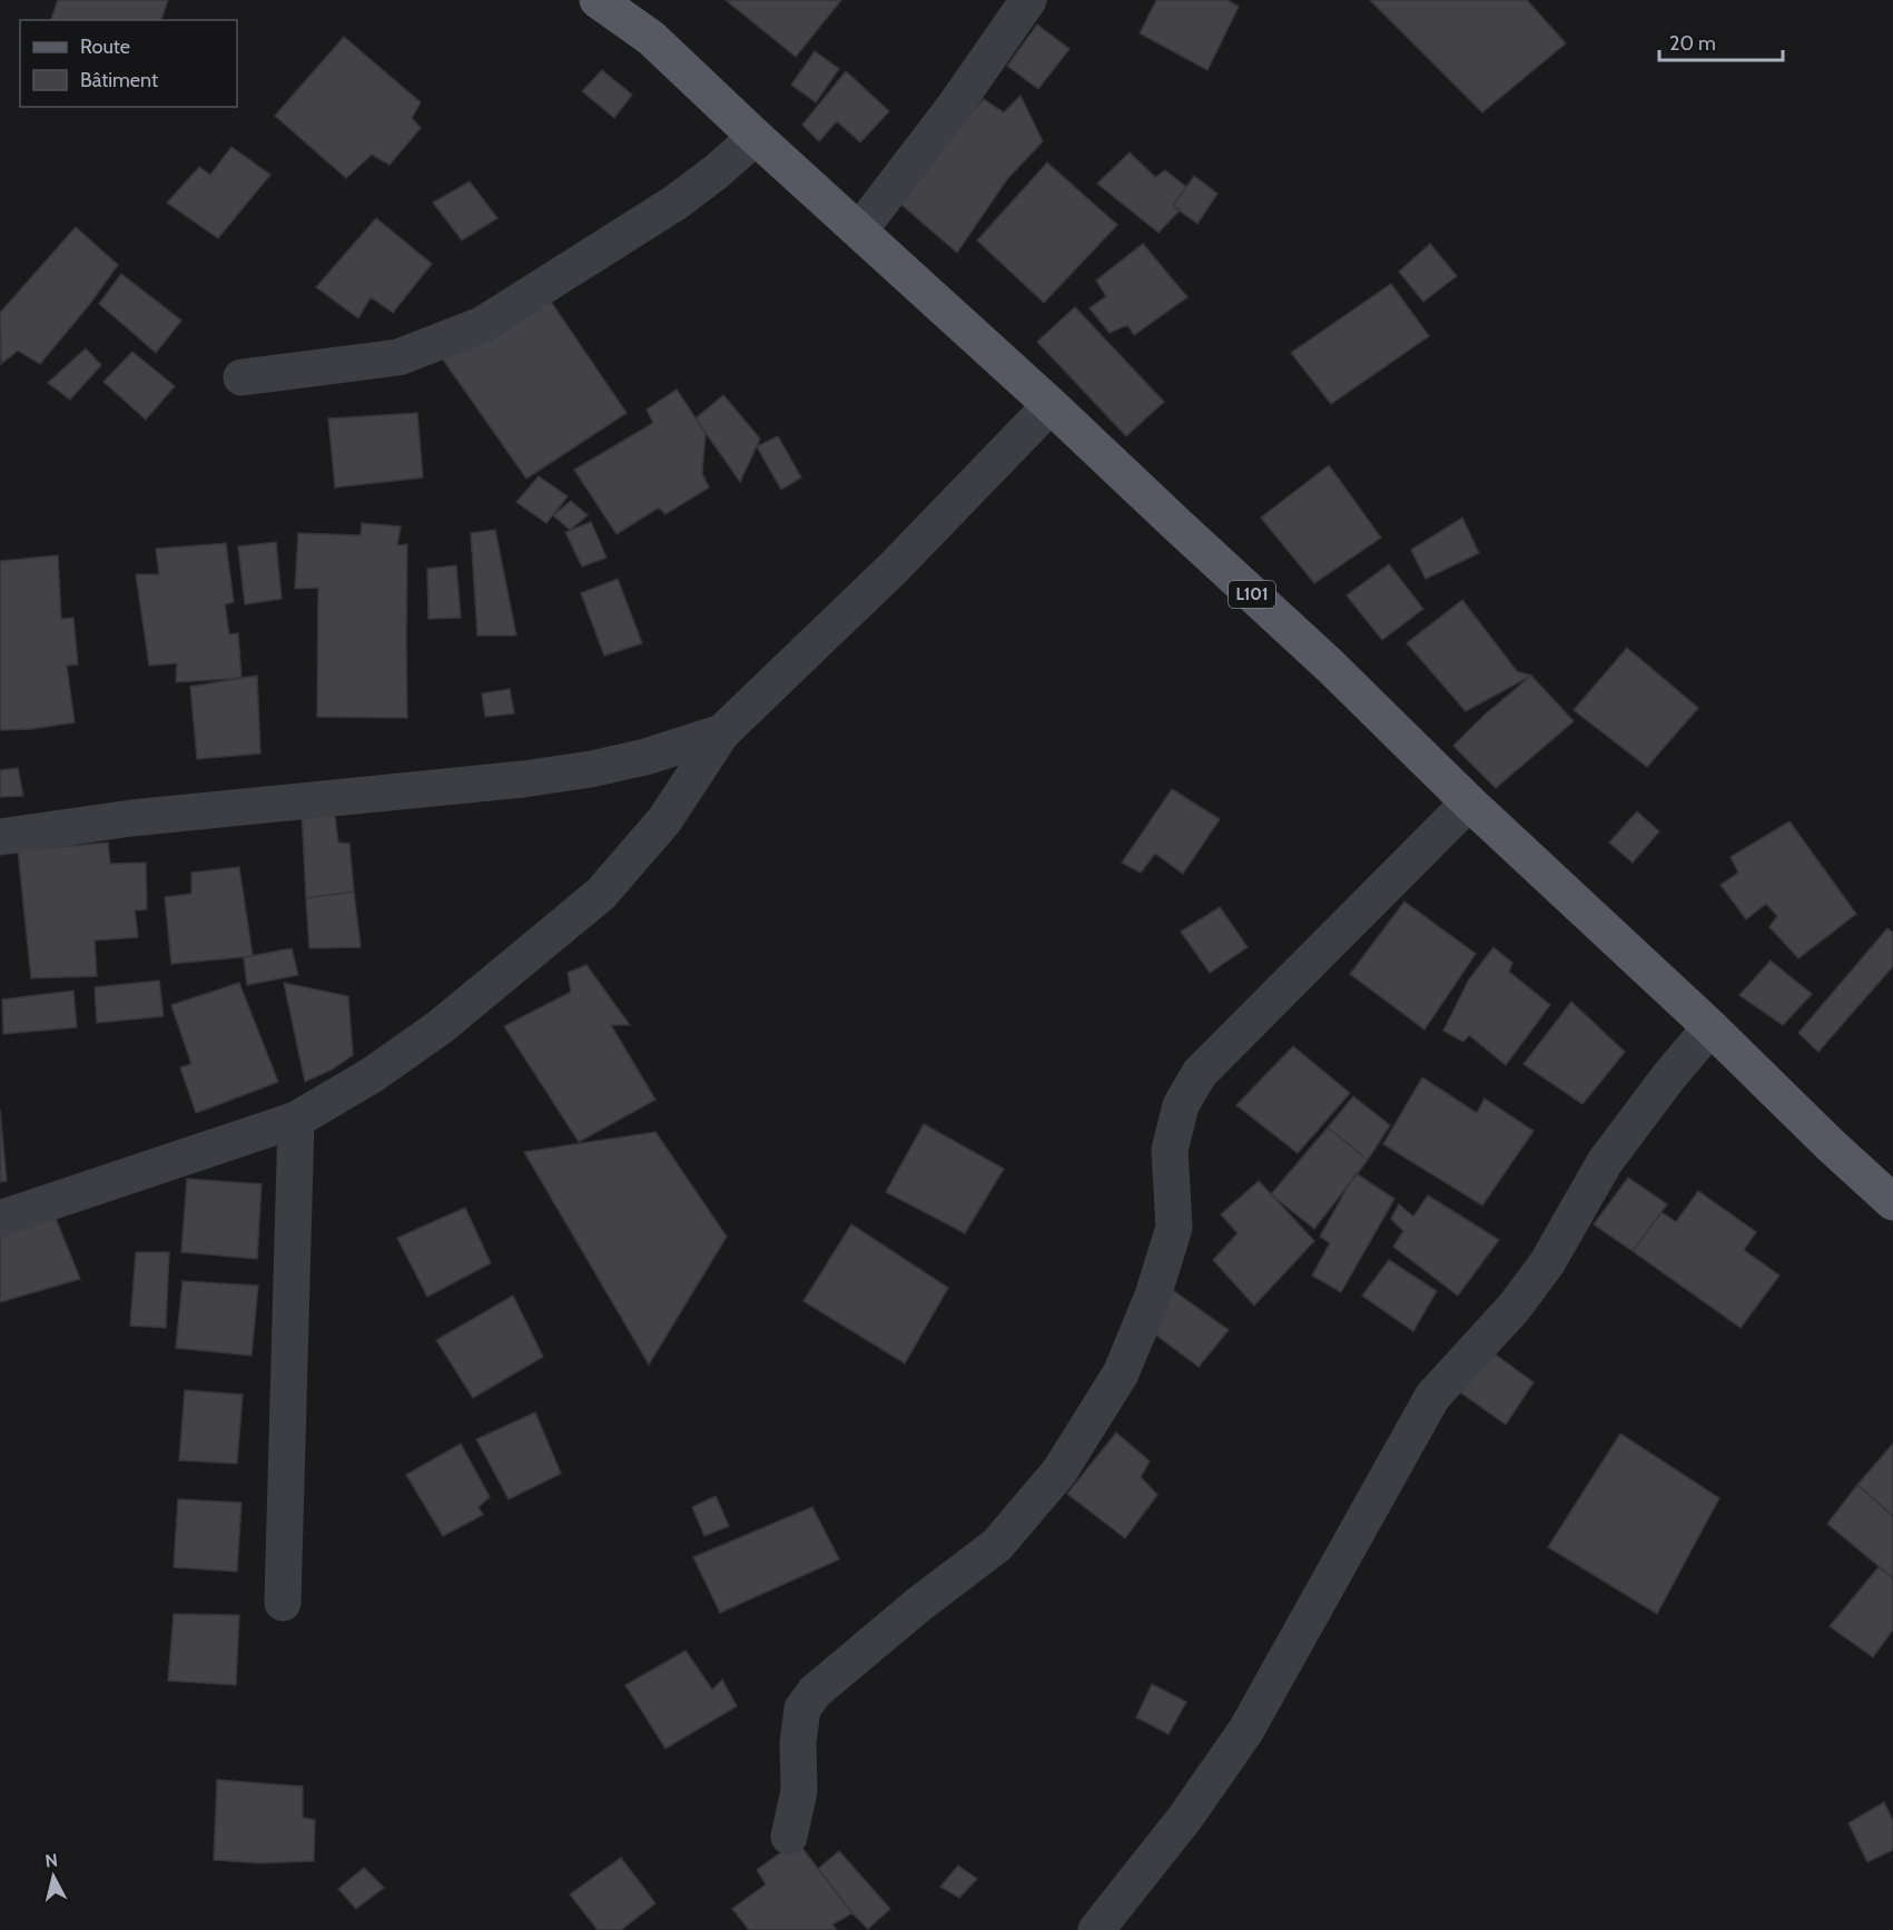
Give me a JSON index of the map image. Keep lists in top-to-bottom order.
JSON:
{
  "streets": {
    "main road": ["L101"]
  },
  "legend": ["Route", "Bâtiment"],
  "scale_bar": "20 m",
  "north": "top"
}
